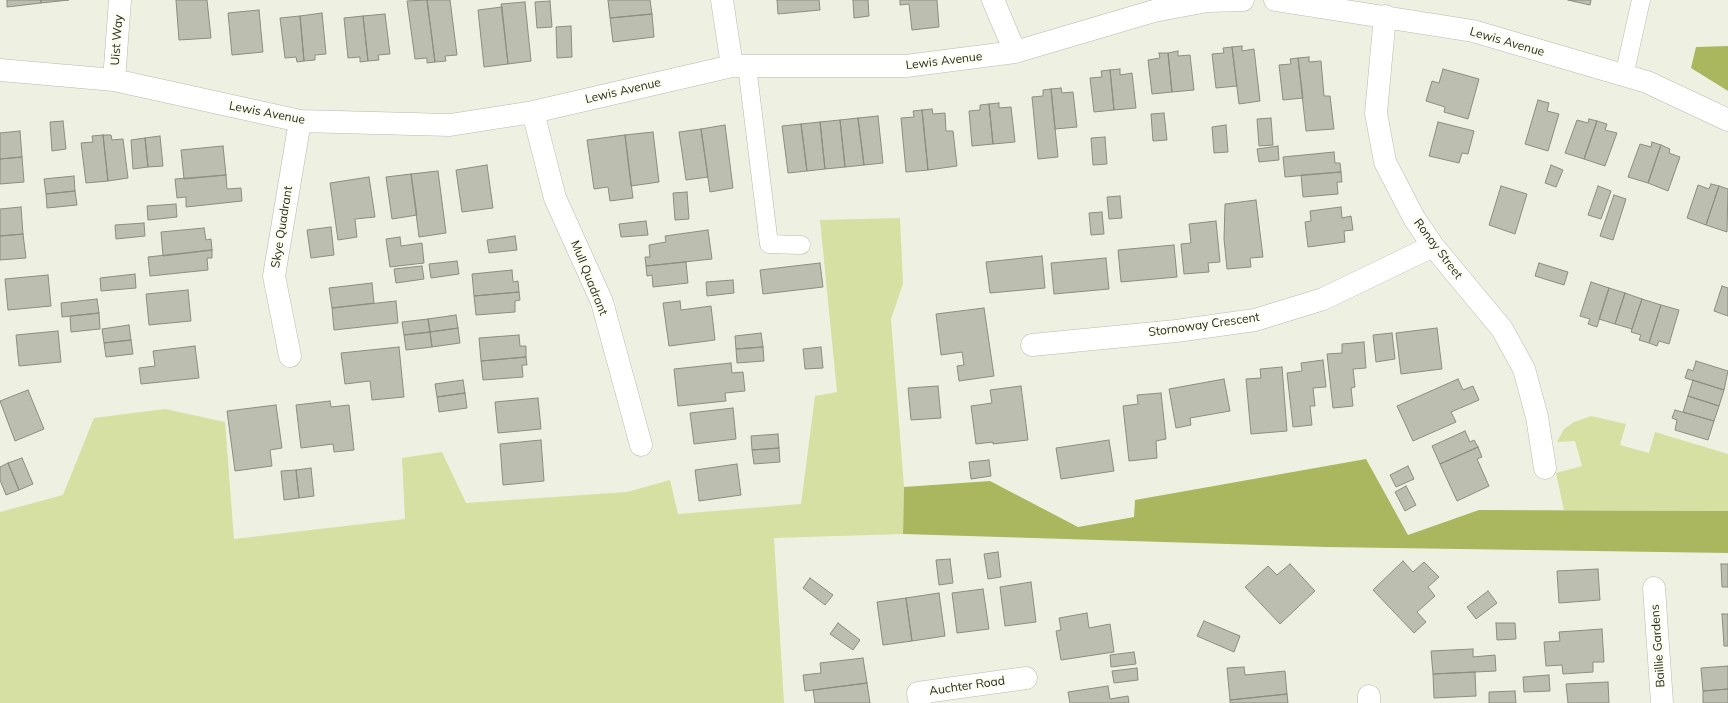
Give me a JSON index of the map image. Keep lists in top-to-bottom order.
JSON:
{
  "streets": {
    "street": [
      "Uist Way",
      "Lewis Avenue",
      "Skye Quadrant",
      "Ronay Street",
      "Mull Quadrant",
      "Stornoway Crescent",
      "Baillie Gardens",
      "Auchter Road"
    ]
  },
  "crossings": [
    ["Uist Way", "Lewis Avenue"],
    ["Lewis Avenue", "Skye Quadrant"],
    ["Lewis Avenue", "Ronay Street"],
    ["Lewis Avenue", "Mull Quadrant"],
    ["Ronay Street", "Stornoway Crescent"]
  ]
}
